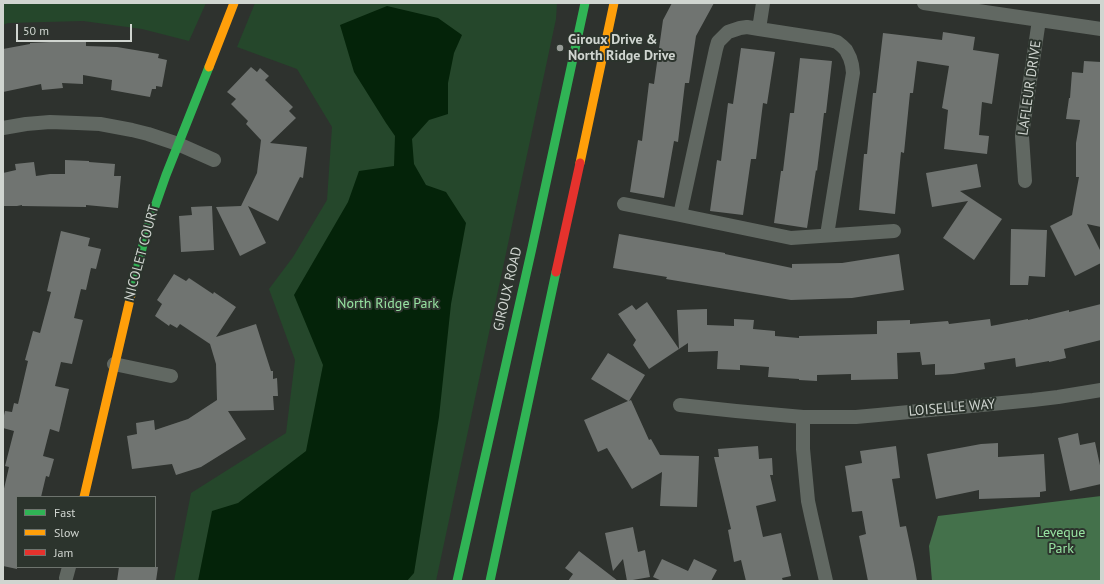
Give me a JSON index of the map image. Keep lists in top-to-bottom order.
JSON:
{
  "streets": {
    "main road": ["NICOLET COURT", "GIROUX ROAD"],
    "street": ["LAFLEUR DRIVE", "LOISELLE WAY"]
  },
  "parks": ["North Ridge Park", "Leveque Park"],
  "places": ["Giroux Drive & North Ridge Drive"],
  "legend": ["Fast", "Slow", "Jam"],
  "scale_bar": "50 m"
}
